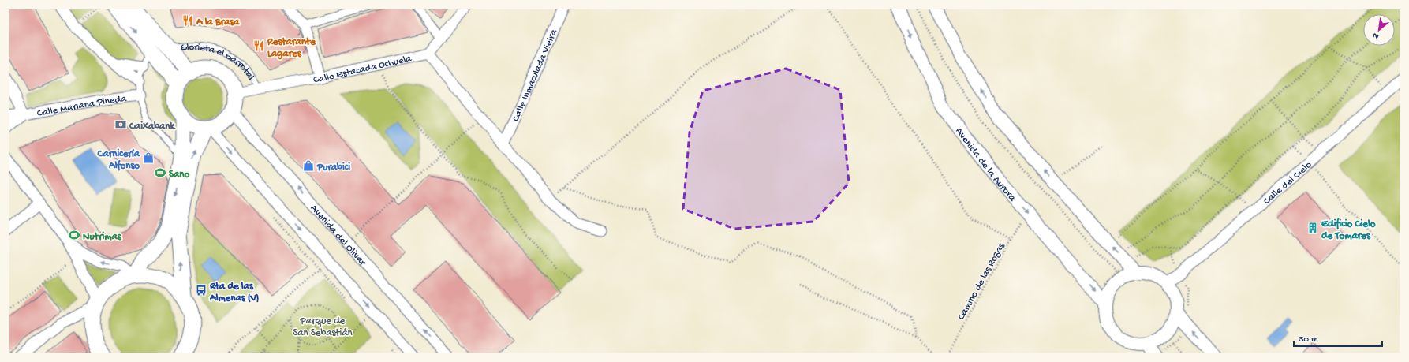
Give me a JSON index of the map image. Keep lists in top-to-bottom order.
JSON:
{
  "streets": {
    "main road": ["Glorieta el Garrotal"],
    "street": [
      "Calle Estacada Ochuela",
      "Calle Inmaculada Vieira",
      "Calle Mariana Pineda",
      "Avenida de la Aurora",
      "Calle del Cielo",
      "Avenida del Olivar"
    ],
    "path": ["Camino de las Rozas"]
  },
  "crossings": [
    ["Glorieta el Garrotal", "Calle Estacada Ochuela"],
    ["Glorieta el Garrotal", "Avenida del Olivar"],
    ["Calle Estacada Ochuela", "Avenida del Olivar"],
    ["Avenida de la Aurora", "Calle del Cielo"],
    ["Avenida de la Aurora", "Camino de las Rozas"]
  ],
  "parks": ["Parque de San Sebastián"],
  "places": {
    "restaurant": ["A la Brasa", "Restarante Lagares"],
    "bank": ["Caixabank"],
    "shop": ["Carnicería Alfonso", "Purabici"],
    "sports": ["Sano", "Nutrimas"],
    "building": ["Edificio Cielo de Tomares"],
    "bus stop": ["Rta de las Almenas (V)"]
  },
  "scale_bar": "50 m",
  "north": "bottom left"
}
